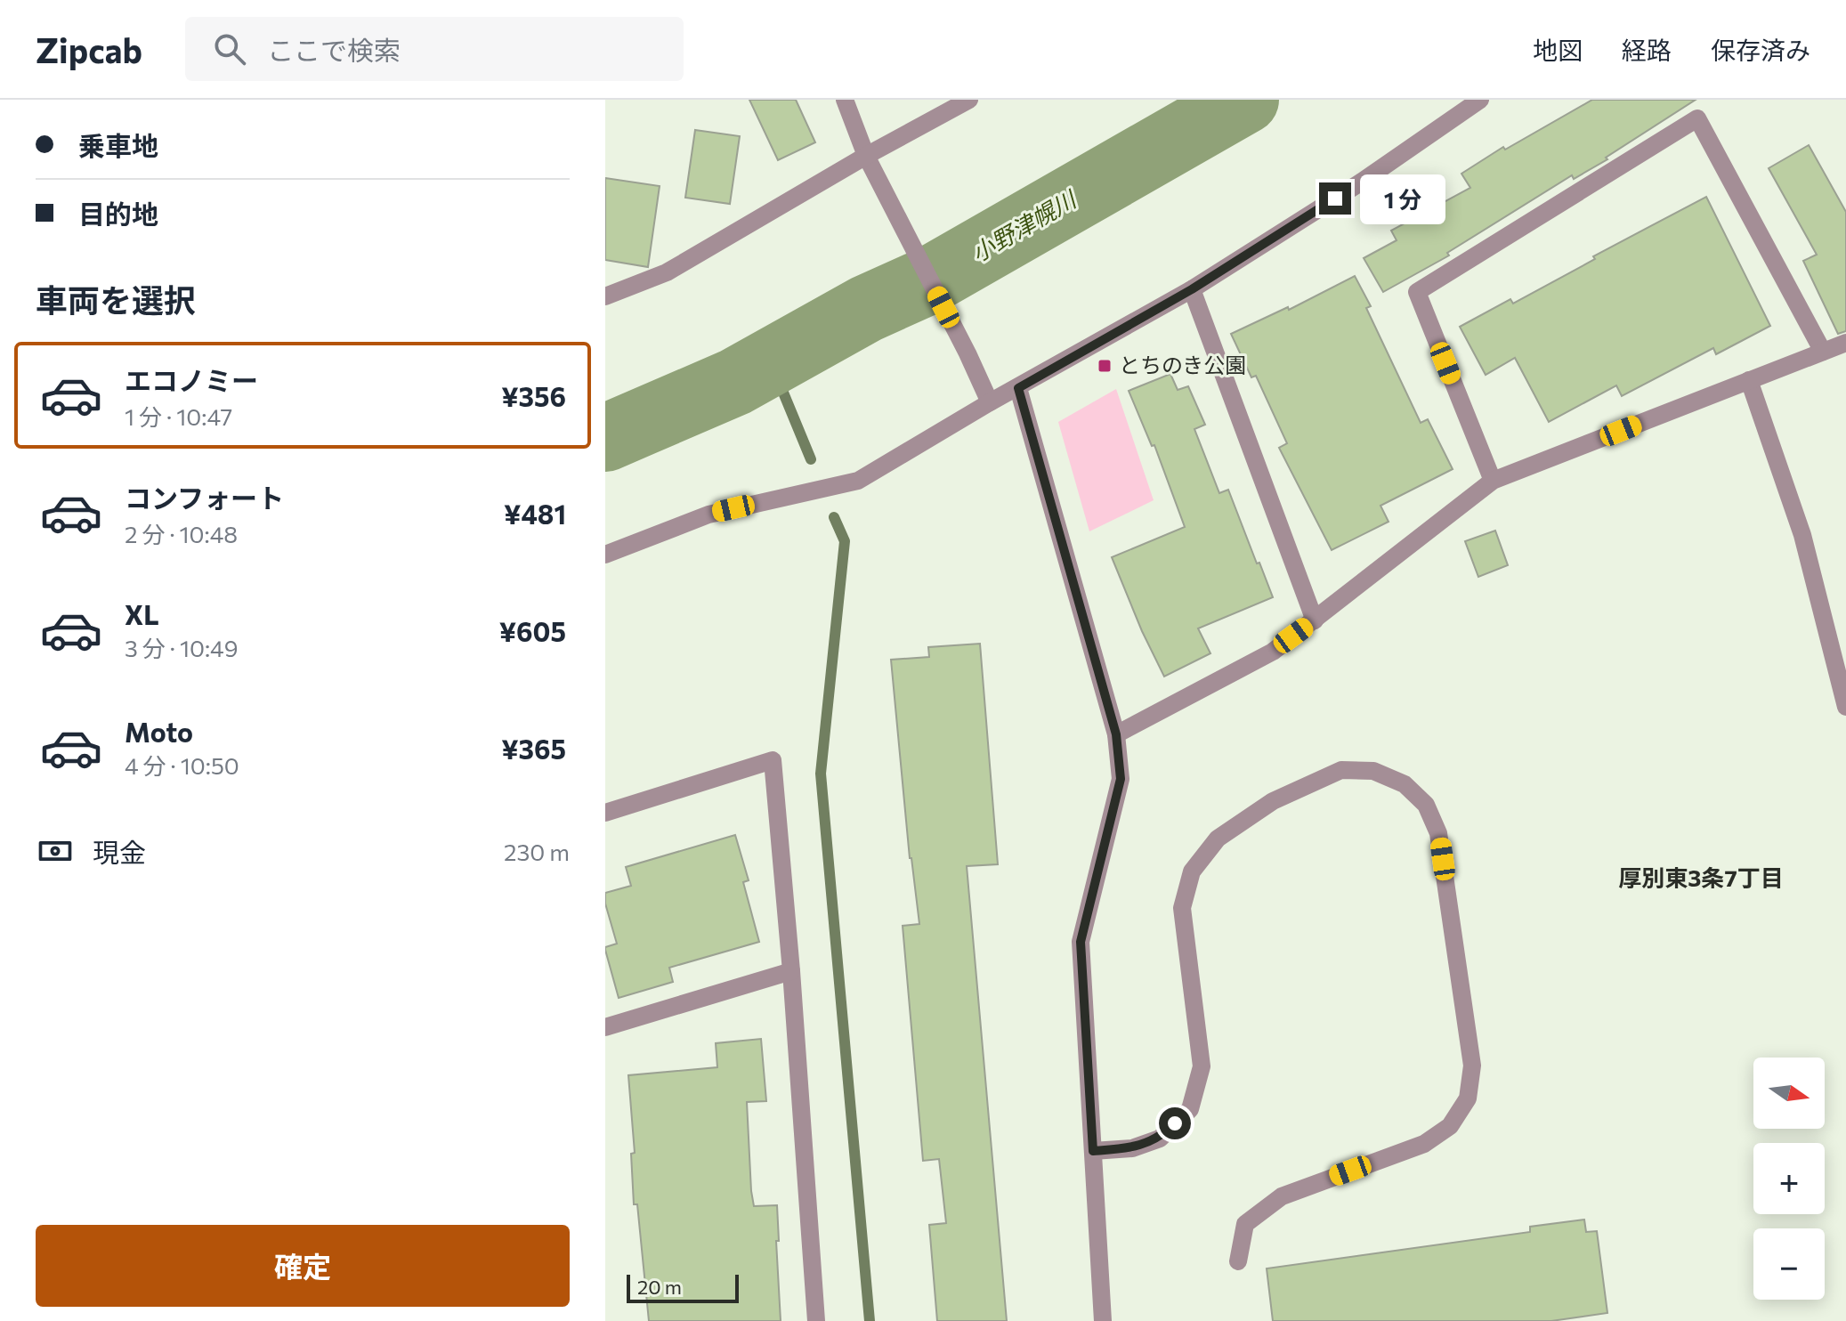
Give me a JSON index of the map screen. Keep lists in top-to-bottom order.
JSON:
{
  "districts": ["厚別東3条7丁目"],
  "water": ["小野津幌川"],
  "places": {
    "transit": ["とちのき公園"]
  },
  "scale_bar": "20 m",
  "north": "right",
  "page": {
    "header": "Zipcab",
    "search": "ここで検索",
    "nav": ["地図", "経路", "保存済み"],
    "banner": ["乗車地", "目的地"],
    "bubble": "1 分",
    "heading": "車両を選択",
    "list": [
      {
        "name": "エコノミー",
        "note": "1 分 · 10:47",
        "value": "¥356"
      },
      {
        "name": "コンフォート",
        "note": "2 分 · 10:48",
        "value": "¥481"
      },
      {
        "name": "XL",
        "note": "3 分 · 10:49",
        "value": "¥605"
      },
      {
        "name": "Moto",
        "note": "4 分 · 10:50",
        "value": "¥365"
      }
    ],
    "pay": ["現金", "230 m"],
    "map_buttons": ["+", "−"],
    "buttons": "確定",
    "scale": "20 m"
  }
}
